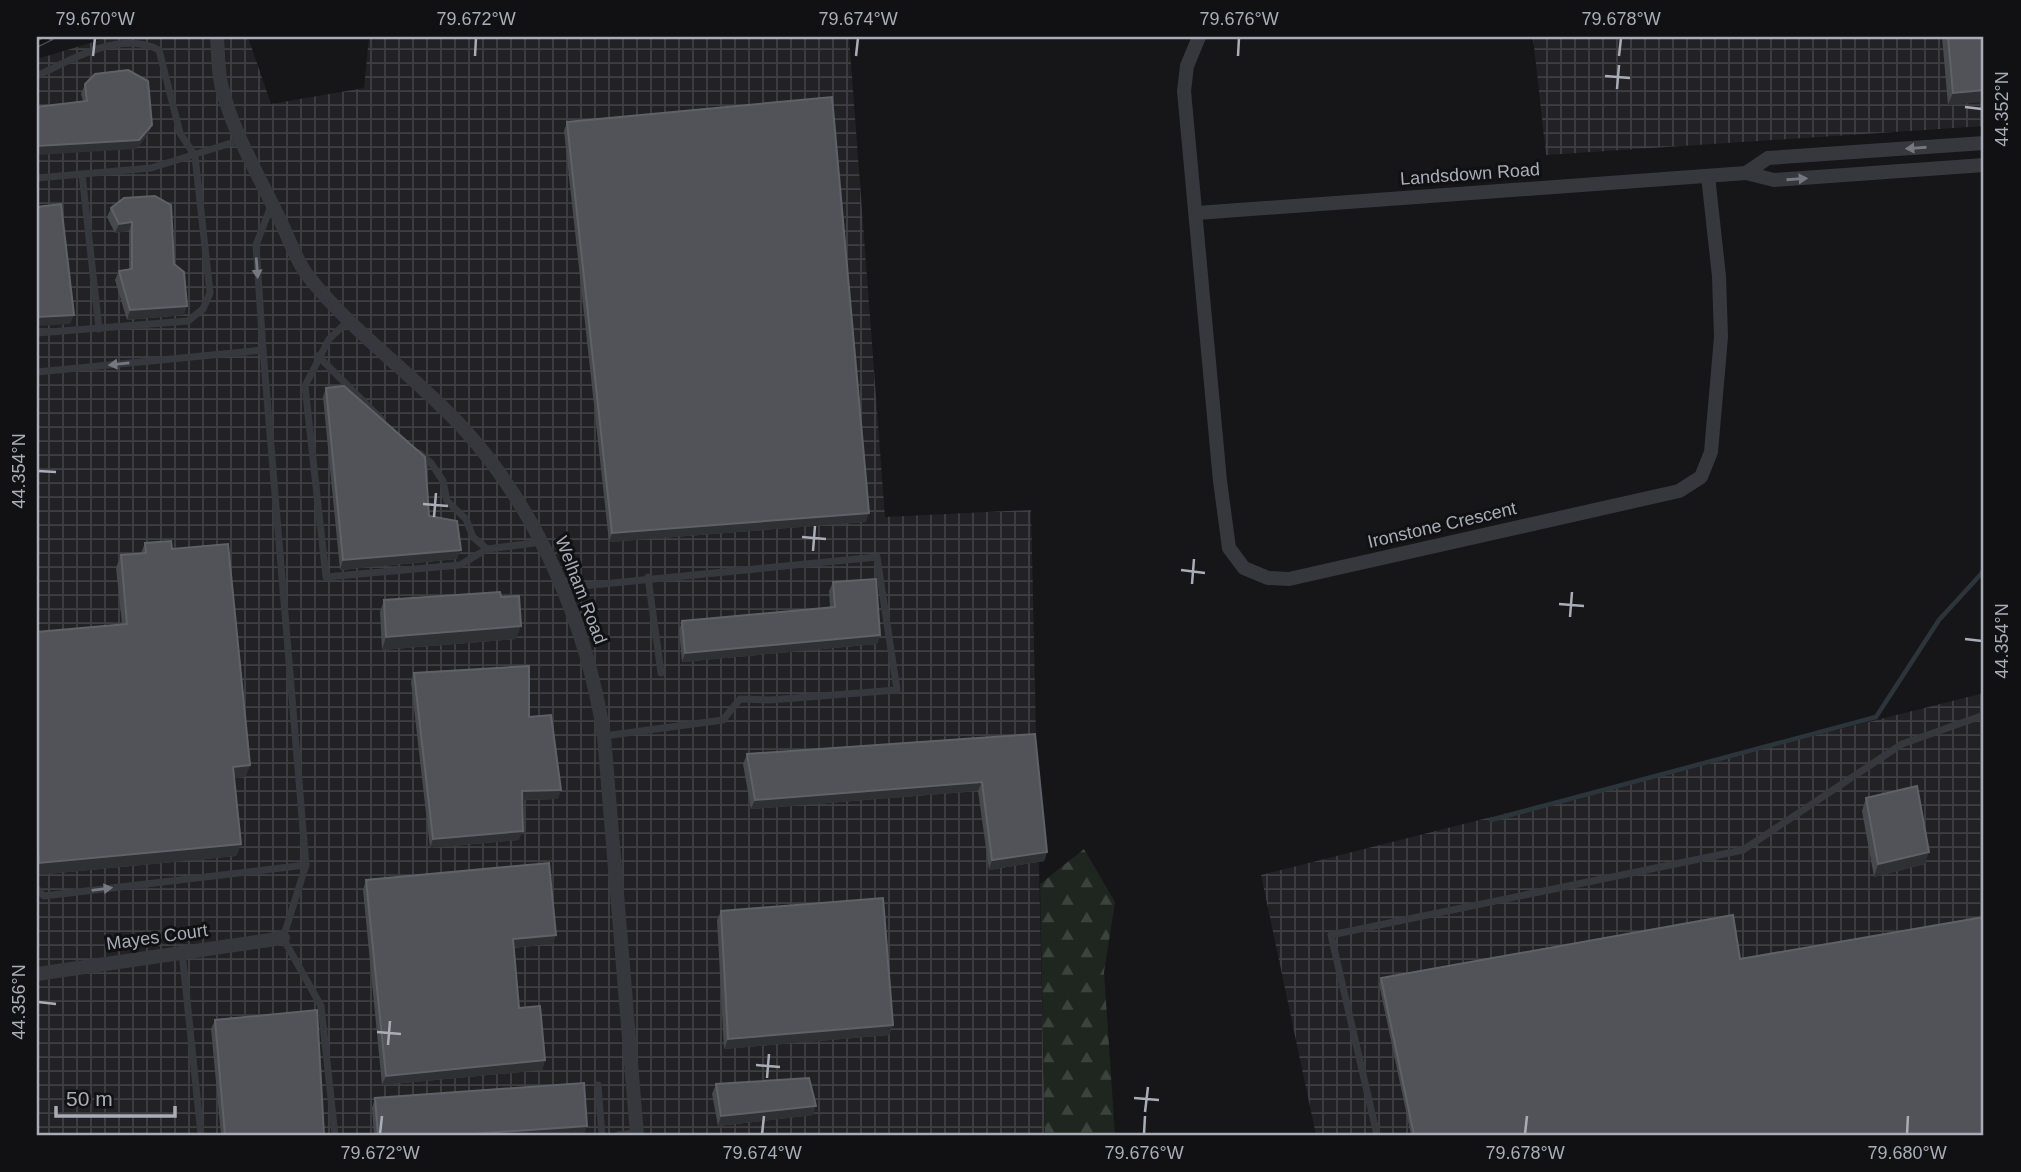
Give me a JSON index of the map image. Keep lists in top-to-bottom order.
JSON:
{
  "streets": {
    "street": [
      "Landsdown Road",
      "Ironstone Crescent",
      "Welham Road",
      "Mayes Court"
    ]
  },
  "crossings": [
    ["Landsdown Road", "Ironstone Crescent"]
  ],
  "scale_bar": "50 m",
  "coordinates": [
    "79.670°W",
    "79.672°W",
    "79.674°W",
    "79.676°W",
    "79.678°W",
    "44.352°N",
    "44.354°N",
    "44.356°N",
    "79.680°W"
  ]
}
